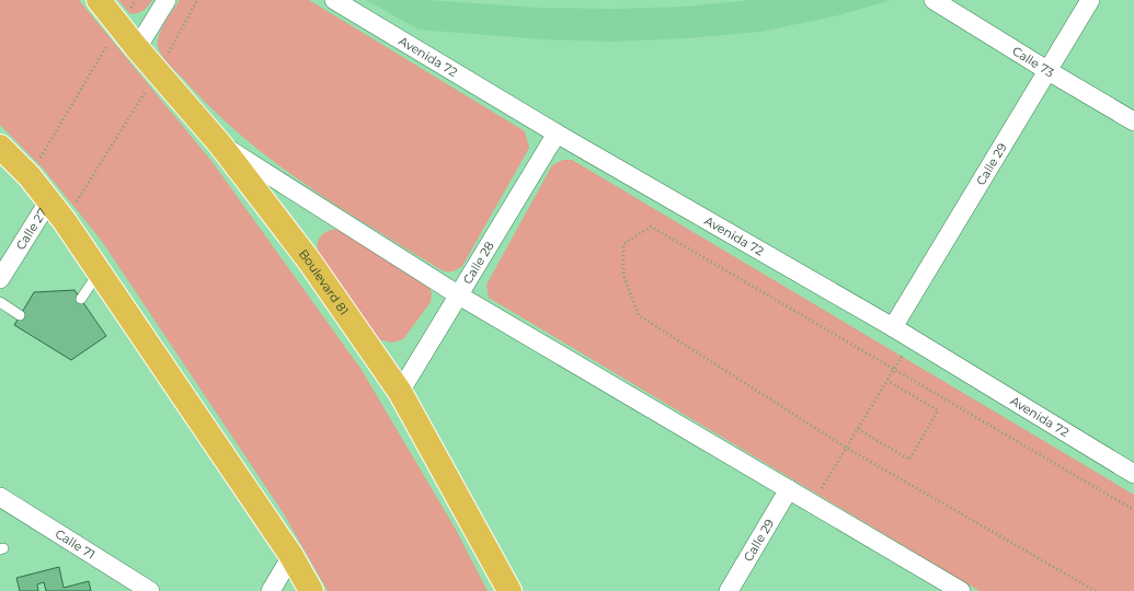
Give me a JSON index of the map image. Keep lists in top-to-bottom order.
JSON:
{
  "streets": {
    "highway": ["Boulevard 81"],
    "street": [
      "Avenida 72",
      "Calle 73",
      "Calle 29",
      "Calle 27",
      "Calle 28",
      "Calle 71"
    ]
  },
  "crossings": [
    ["Avenida 72", "Calle 29"],
    ["Avenida 72", "Calle 28"],
    ["Calle 73", "Calle 29"],
    ["Calle 28", "Boulevard 81"]
  ]
}
